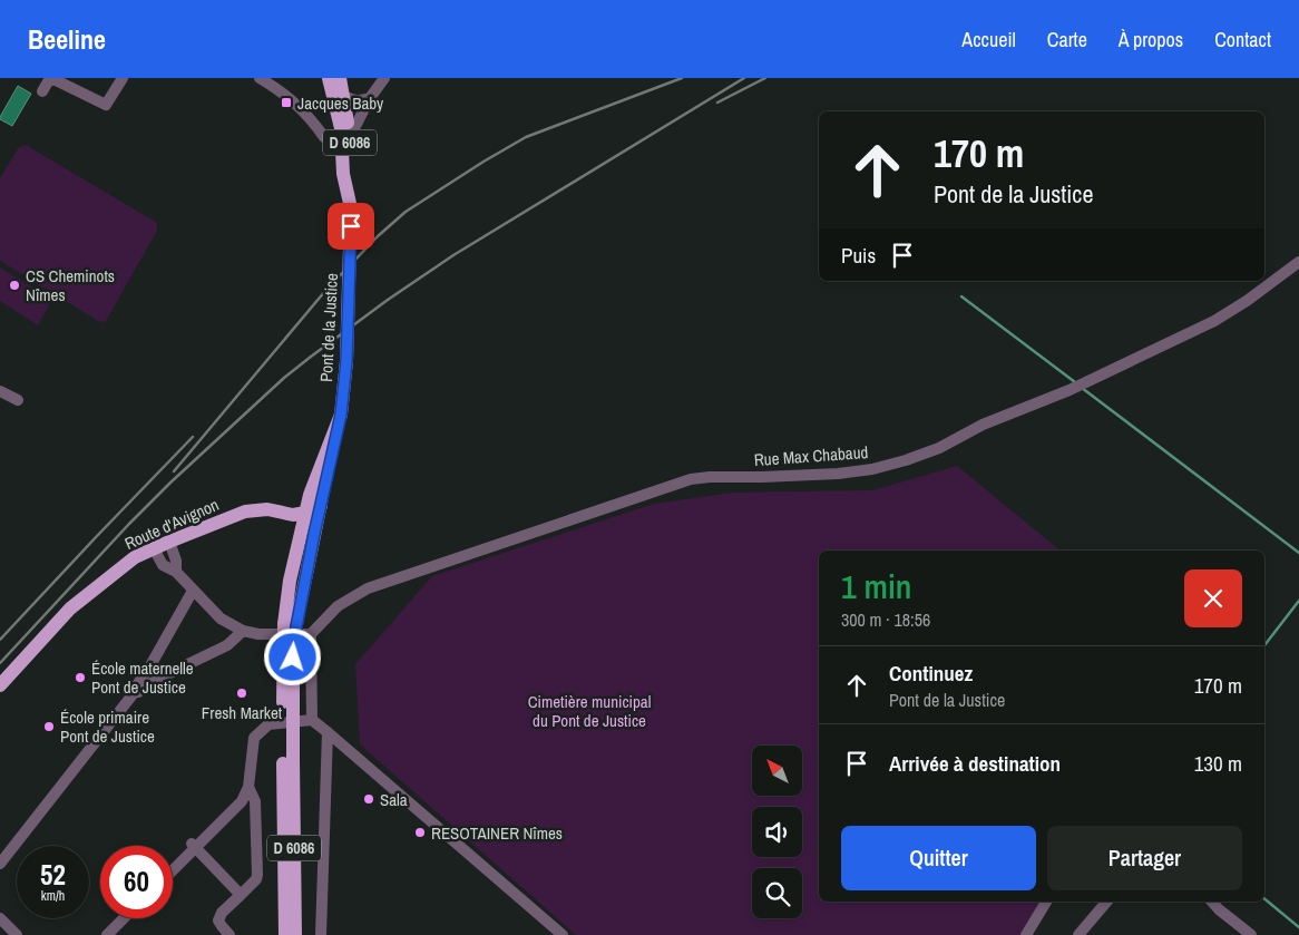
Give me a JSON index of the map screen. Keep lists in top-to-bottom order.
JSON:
{
  "streets": {
    "main road": ["D 6086", "Pont de la Justice", "Route d'Avignon"],
    "street": ["Rue Max Chabaud"]
  },
  "crossings": [
    ["D 6086", "Pont de la Justice"],
    ["D 6086", "Route d'Avignon"]
  ],
  "parks": ["Cimetière municipal du Pont de Justice"],
  "places": {
    "transit": ["Jacques Baby"],
    "other": [
      "CS Cheminots Nîmes",
      "École maternelle Pont de Justice",
      "Fresh Market",
      "École primaire Pont de Justice",
      "Sala",
      "RESOTAINER Nîmes"
    ]
  },
  "north": "top left",
  "page": {
    "header": "Beeline",
    "nav": [
      "Accueil",
      "Carte",
      "À propos",
      "Contact"
    ],
    "turn": ["170 m", "Pont de la Justice"],
    "then": "Puis",
    "heading": ["1 min", "300 m · 18:56"],
    "list": [
      {
        "name": "Continuez",
        "note": "Pont de la Justice",
        "value": "170 m"
      },
      {
        "name": "Arrivée à destination",
        "value": "130 m"
      }
    ],
    "buttons": ["Quitter", "Partager"],
    "speed": "52 km/h",
    "limit": "60"
  }
}
